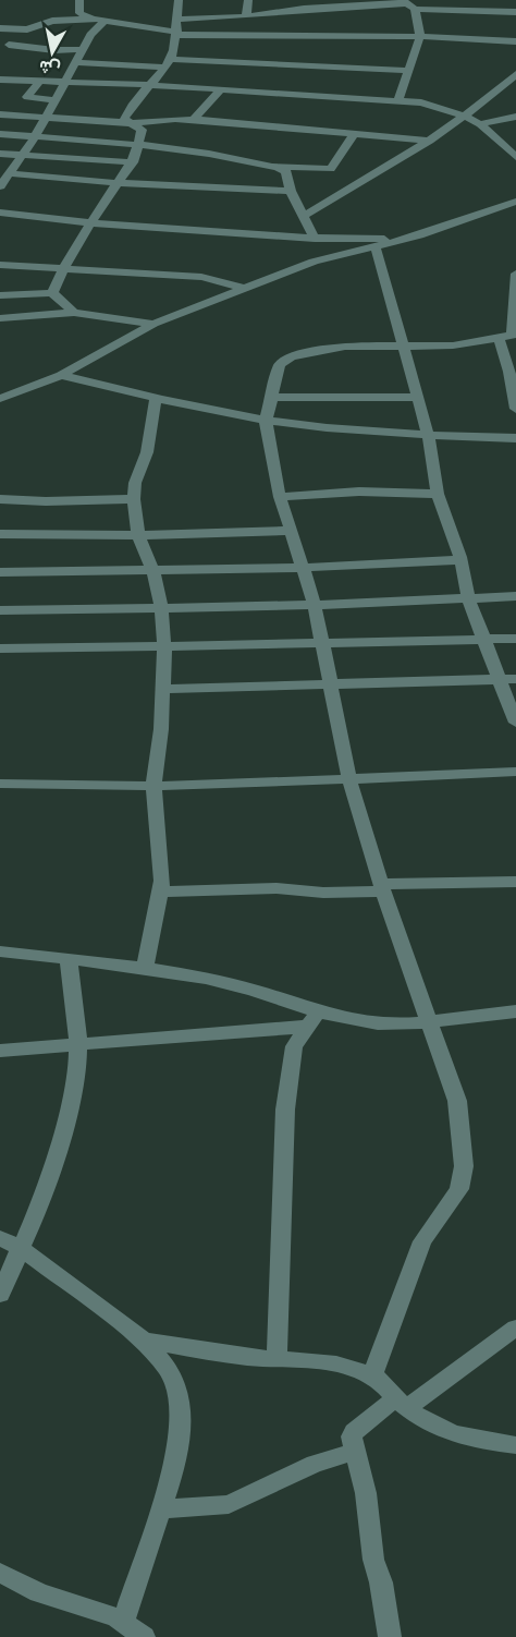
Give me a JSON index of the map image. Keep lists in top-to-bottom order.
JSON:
{
  "north": "bottom"
}
